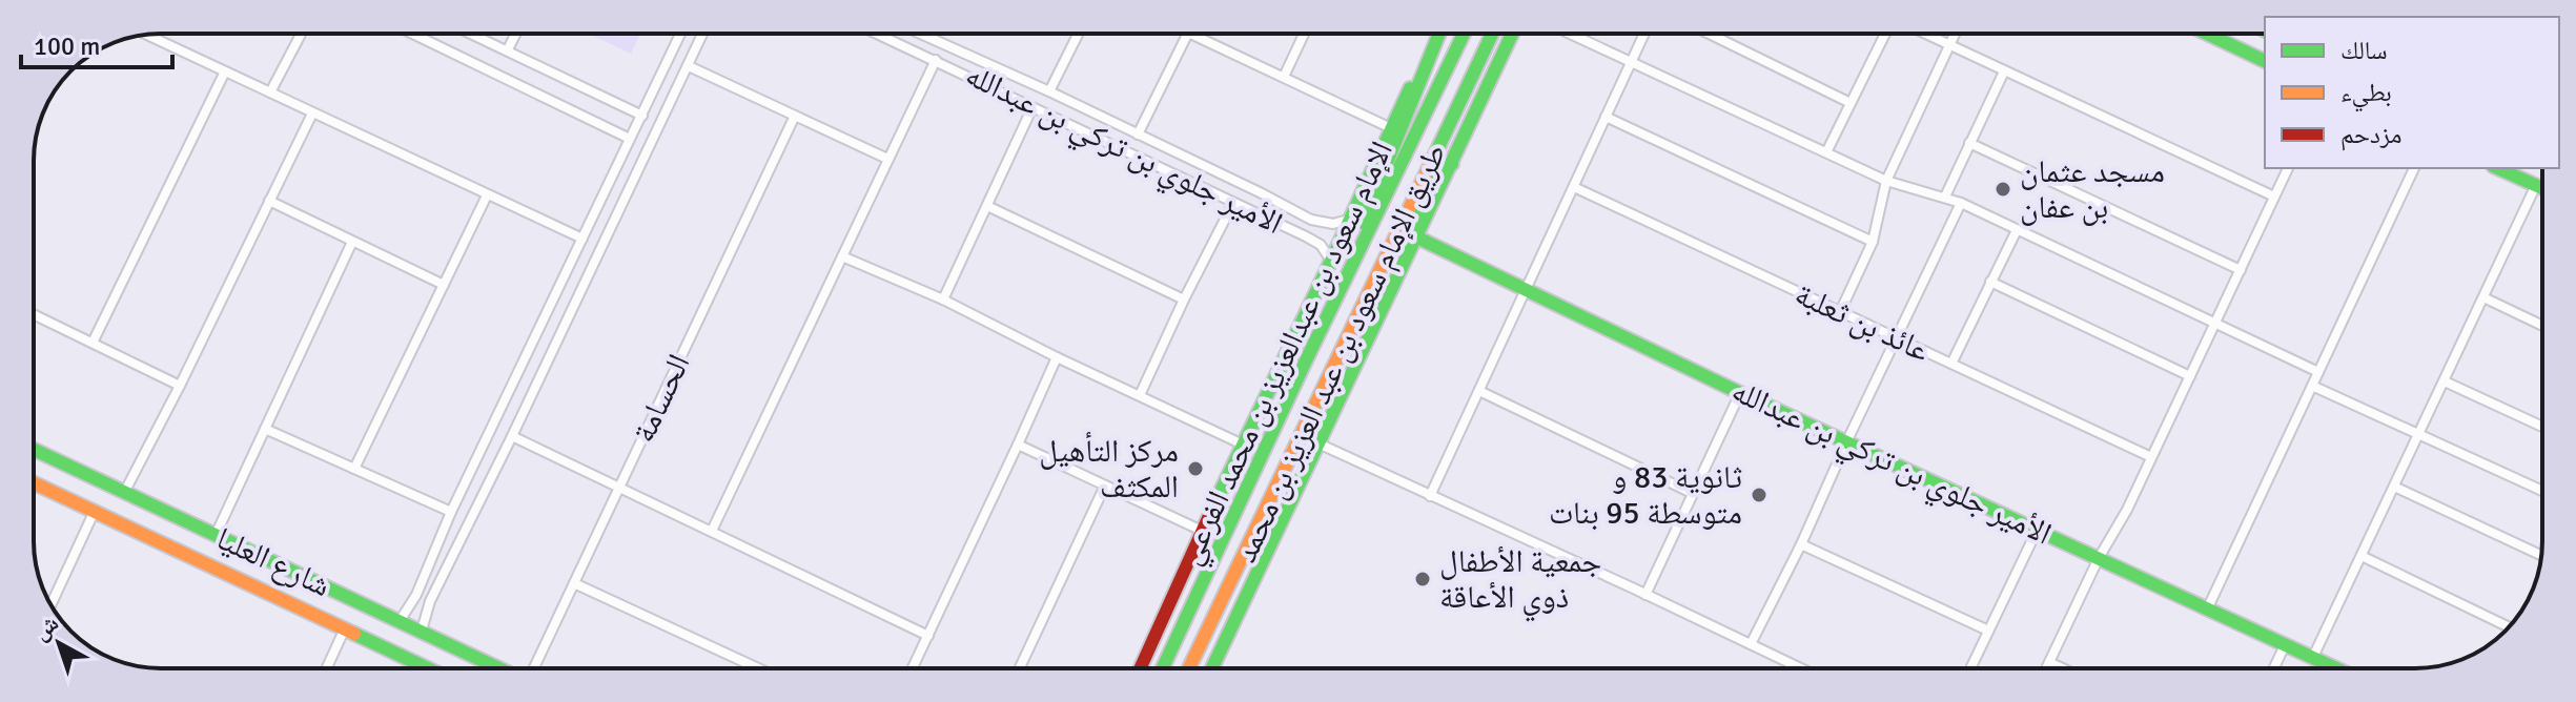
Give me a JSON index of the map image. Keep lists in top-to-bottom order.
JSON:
{
  "streets": {
    "main road": [
      "الأمير جلوي بن تركي بن عبدالله",
      "الإمام سعود بن عبدالعزيز بن محمد الفرعي",
      "طريق الإمام سعود بن عبد العزيز بن محمد",
      "شارع العليا"
    ],
    "street": ["عائذ بن ثعلبة", "الحسامة"]
  },
  "crossings": [
    ["الأمير جلوي بن تركي بن عبدالله", "الإمام سعود بن عبدالعزيز بن محمد الفرعي"]
  ],
  "places": [
    "مسجد عثمان بن عفان",
    "مركز التأهيل المكثف",
    "ثانوية 83 و متوسطة 95 بنات",
    "جمعية الأطفال ذوي الأعاقة"
  ],
  "legend": ["سالك", "بطيء", "مزدحم"],
  "scale_bar": "100 m",
  "north": "top left"
}
